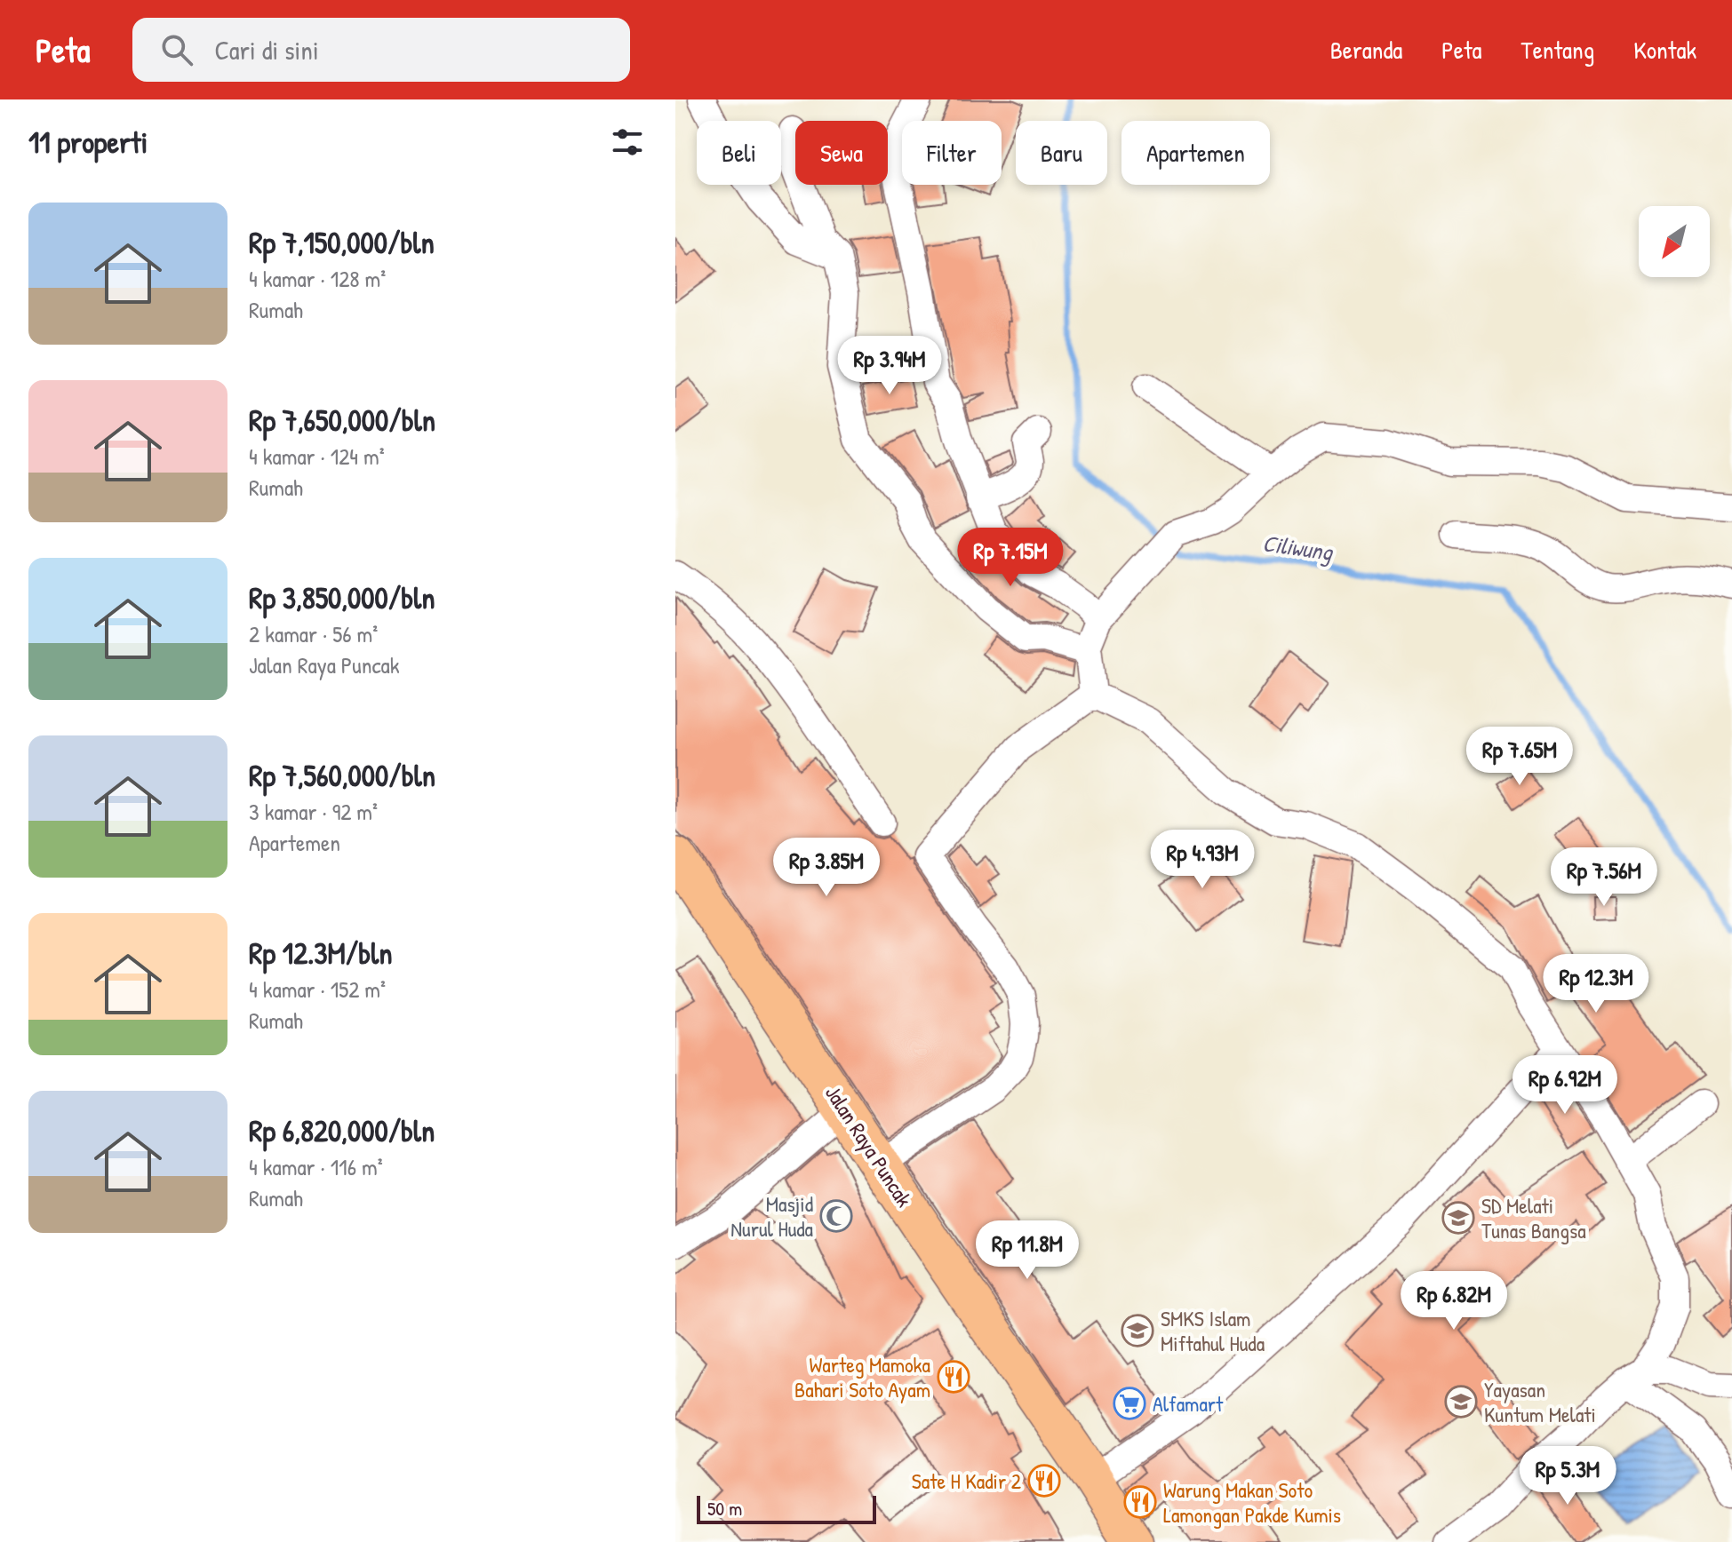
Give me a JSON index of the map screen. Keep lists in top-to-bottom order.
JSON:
{
  "streets": {
    "highway": ["Jalan Raya Puncak"]
  },
  "water": ["Ciliwung"],
  "places": {
    "mosque": ["Masjid Nurul Huda"],
    "school or university": ["SD Melati Tunas Bangsa", "SMKS Islam Miftahul Huda", "Yayasan Kuntum Melati"],
    "restaurant": ["Warteg Mamoka Bahari Soto Ayam", "Sate H Kadir 2", "Warung Makan Soto Lamongan Pakde Kumis"],
    "supermarket": ["Alfamart"]
  },
  "scale_bar": "50 m",
  "north": "bottom left",
  "page": {
    "header": "Peta",
    "search": "Cari di sini",
    "nav": [
      "Beranda",
      "Peta",
      "Tentang",
      "Kontak"
    ],
    "heading": "11 properti",
    "chip": [
      "Beli",
      "Sewa",
      "Filter",
      "Baru",
      "Apartemen"
    ],
    "list": [
      {
        "name": "Rp 7,150,000/bln",
        "note": "4 kamar · 128 m² · Rumah"
      },
      {
        "name": "Rp 7,650,000/bln",
        "note": "4 kamar · 124 m² · Rumah"
      },
      {
        "name": "Rp 3,850,000/bln",
        "note": "2 kamar · 56 m² · Jalan Raya Puncak"
      },
      {
        "name": "Rp 7,560,000/bln",
        "note": "3 kamar · 92 m² · Apartemen"
      },
      {
        "name": "Rp 12.3M/bln",
        "note": "4 kamar · 152 m² · Rumah"
      },
      {
        "name": "Rp 6,820,000/bln",
        "note": "4 kamar · 116 m² · Rumah"
      }
    ],
    "price": [
      "Rp 3.94M",
      "Rp 7.15M",
      "Rp 7.65M",
      "Rp 4.93M",
      "Rp 3.85M",
      "Rp 7.56M",
      "Rp 12.3M",
      "Rp 6.92M",
      "Rp 11.8M",
      "Rp 6.82M",
      "Rp 5.3M"
    ],
    "scale": "50 m"
  }
}
